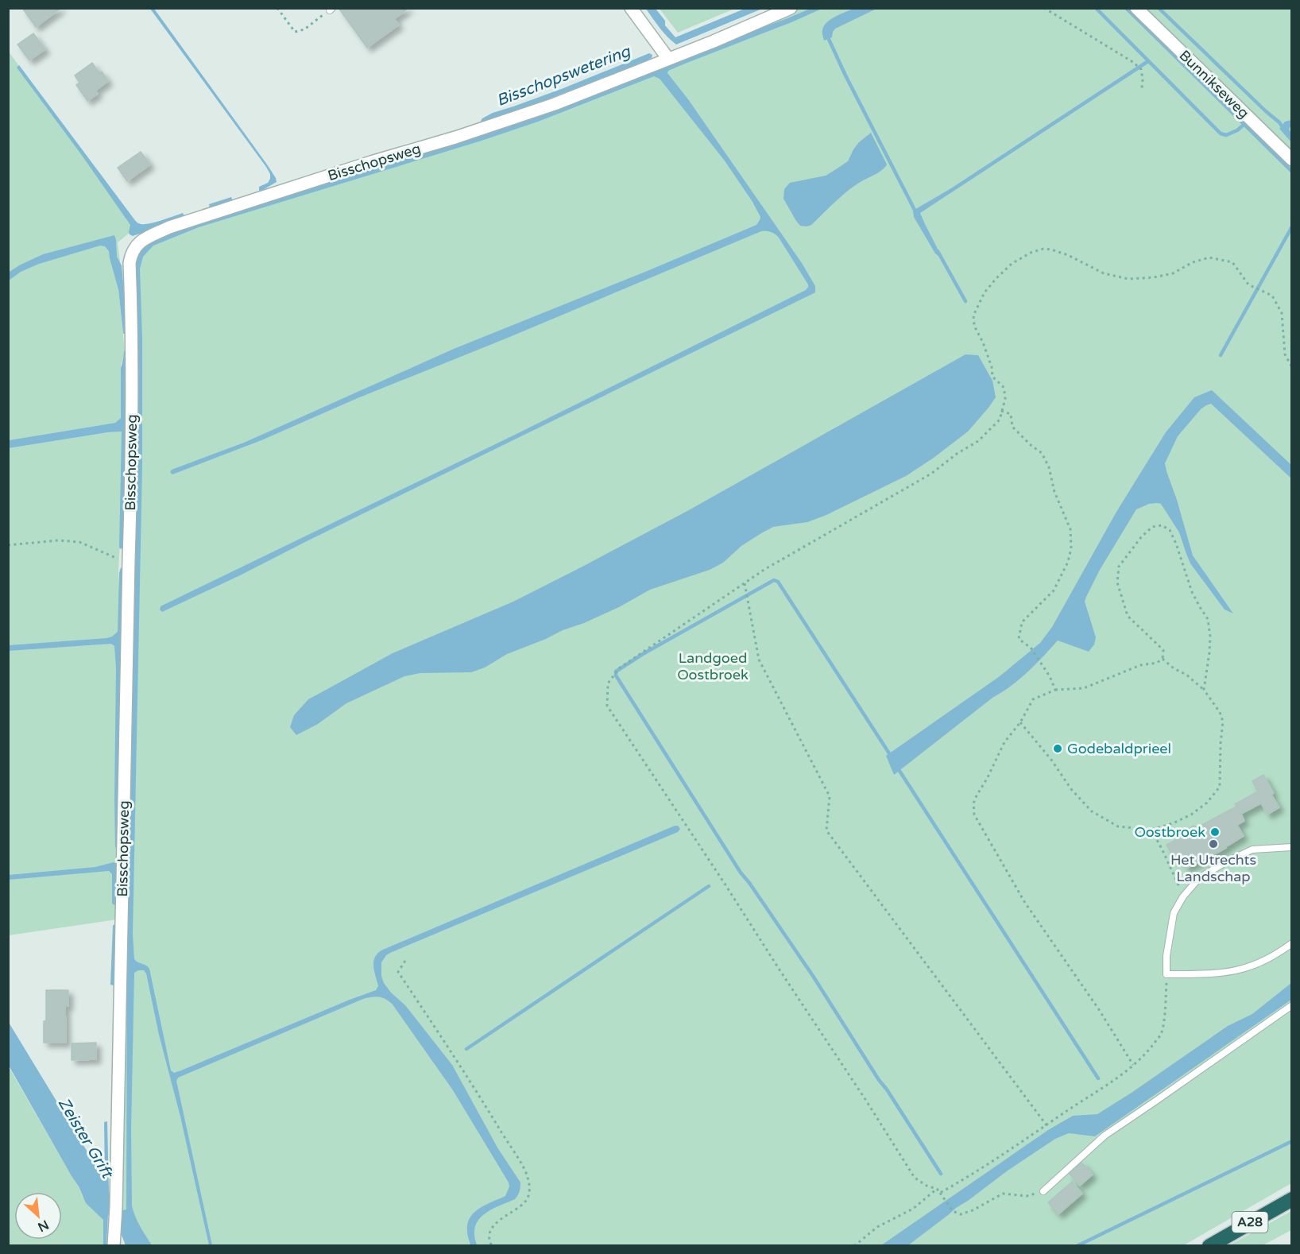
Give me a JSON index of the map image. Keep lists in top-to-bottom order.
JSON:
{
  "streets": {
    "highway": ["A28"],
    "street": ["Bunnikseweg", "Bisschopsweg"]
  },
  "water": ["Bisschopswetering", "Zeister Grift"],
  "parks": ["Landgoed Oostbroek"],
  "places": ["Godebaldprieel", "Oostbroek", "Het Utrechts Landschap"],
  "north": "bottom right"
}
